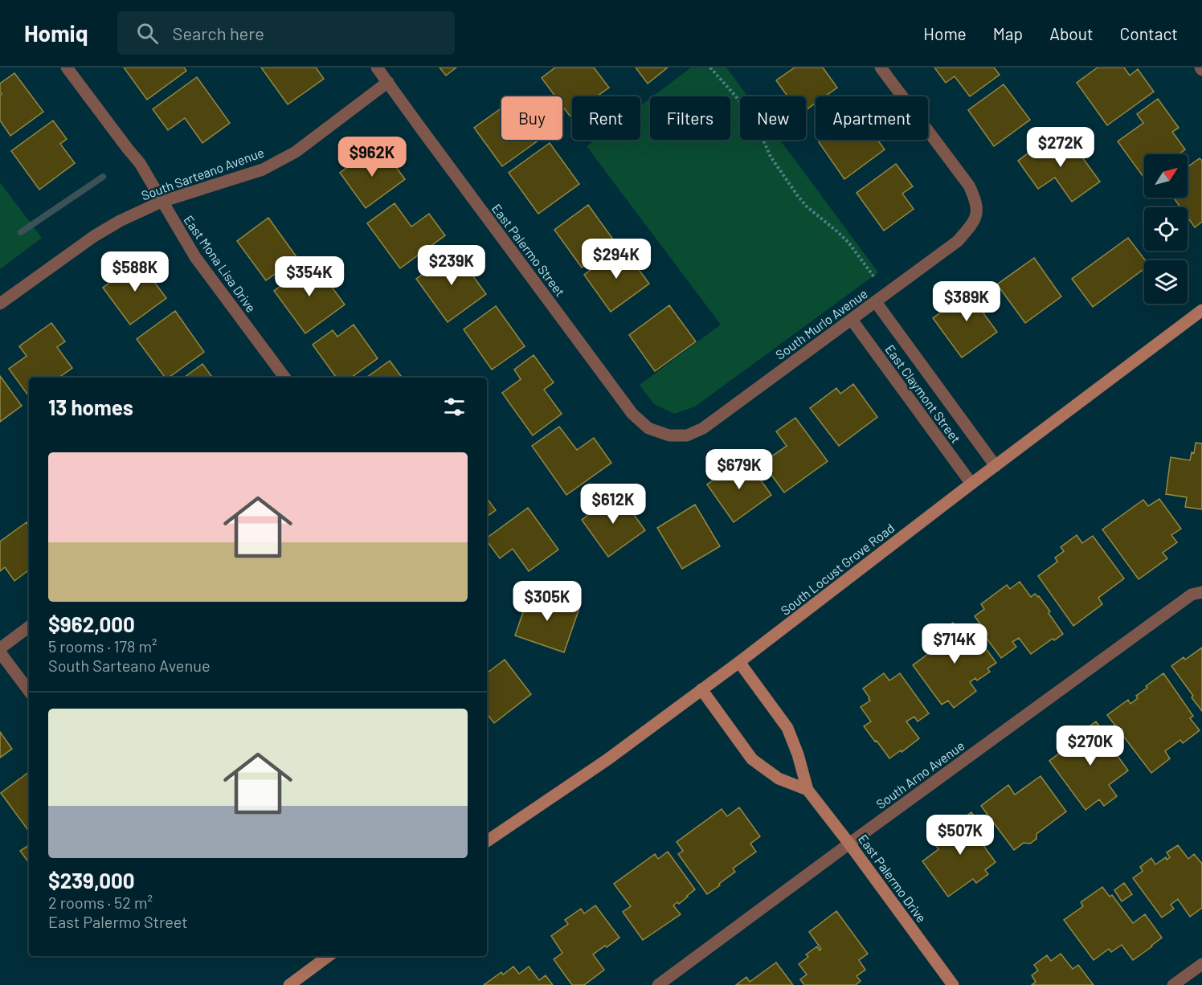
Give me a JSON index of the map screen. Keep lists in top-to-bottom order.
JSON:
{
  "streets": {
    "main road": ["South Locust Grove Road", "East Palermo Drive"],
    "street": [
      "South Sarteano Avenue",
      "East Palermo Street",
      "East Mona Lisa Drive",
      "South Murlo Avenue",
      "East Claymont Street",
      "South Arno Avenue"
    ]
  },
  "crossings": [
    ["South Sarteano Avenue", "East Palermo Street"],
    ["South Sarteano Avenue", "East Mona Lisa Drive"],
    ["East Palermo Street", "South Murlo Avenue"],
    ["South Murlo Avenue", "East Claymont Street"],
    ["East Claymont Street", "South Locust Grove Road"],
    ["South Locust Grove Road", "East Palermo Drive"],
    ["South Arno Avenue", "East Palermo Drive"]
  ],
  "north": "top right",
  "page": {
    "header": "Homiq",
    "search": "Search here",
    "nav": [
      "Home",
      "Map",
      "About",
      "Contact"
    ],
    "chip": [
      "Buy",
      "Rent",
      "Filters",
      "New",
      "Apartment"
    ],
    "price": [
      "$272K",
      "$962K",
      "$294K",
      "$239K",
      "$588K",
      "$354K",
      "$389K",
      "$679K",
      "$612K",
      "$305K",
      "$714K",
      "$270K",
      "$507K"
    ],
    "heading": "13 homes",
    "list": [
      {
        "name": "$962,000",
        "note": "5 rooms · 178 m² · South Sarteano Avenue"
      },
      {
        "name": "$239,000",
        "note": "2 rooms · 52 m² · East Palermo Street"
      }
    ]
  }
}
